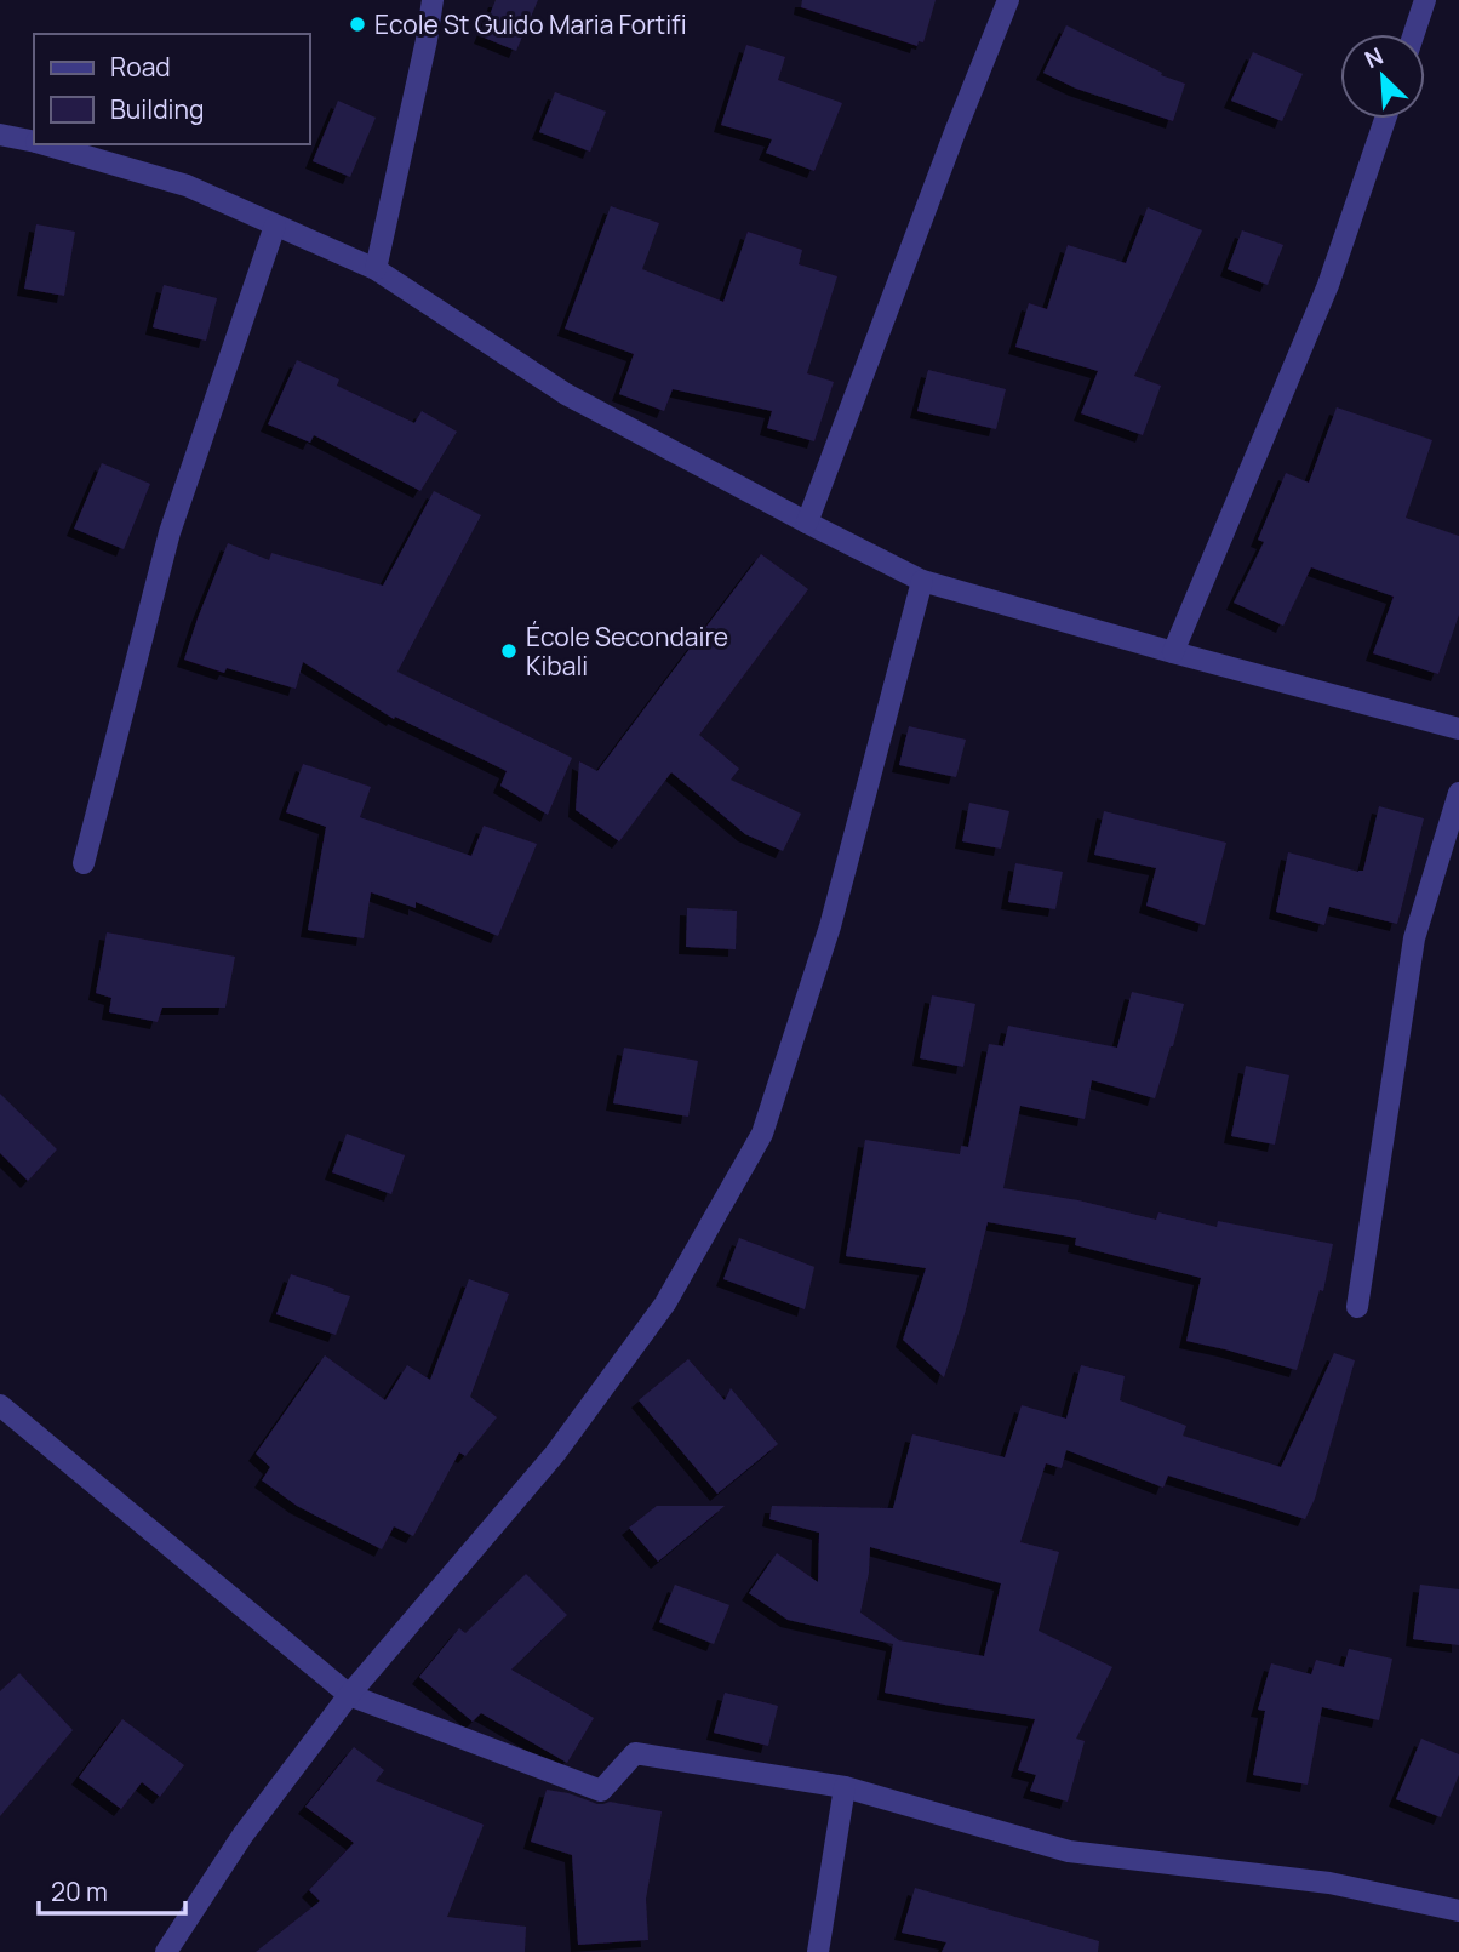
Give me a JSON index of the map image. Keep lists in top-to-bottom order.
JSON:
{
  "places": ["Ecole St Guido Maria Fortifi", "École Secondaire Kibali"],
  "legend": ["Road", "Building"],
  "scale_bar": "20 m",
  "north": "top left"
}
